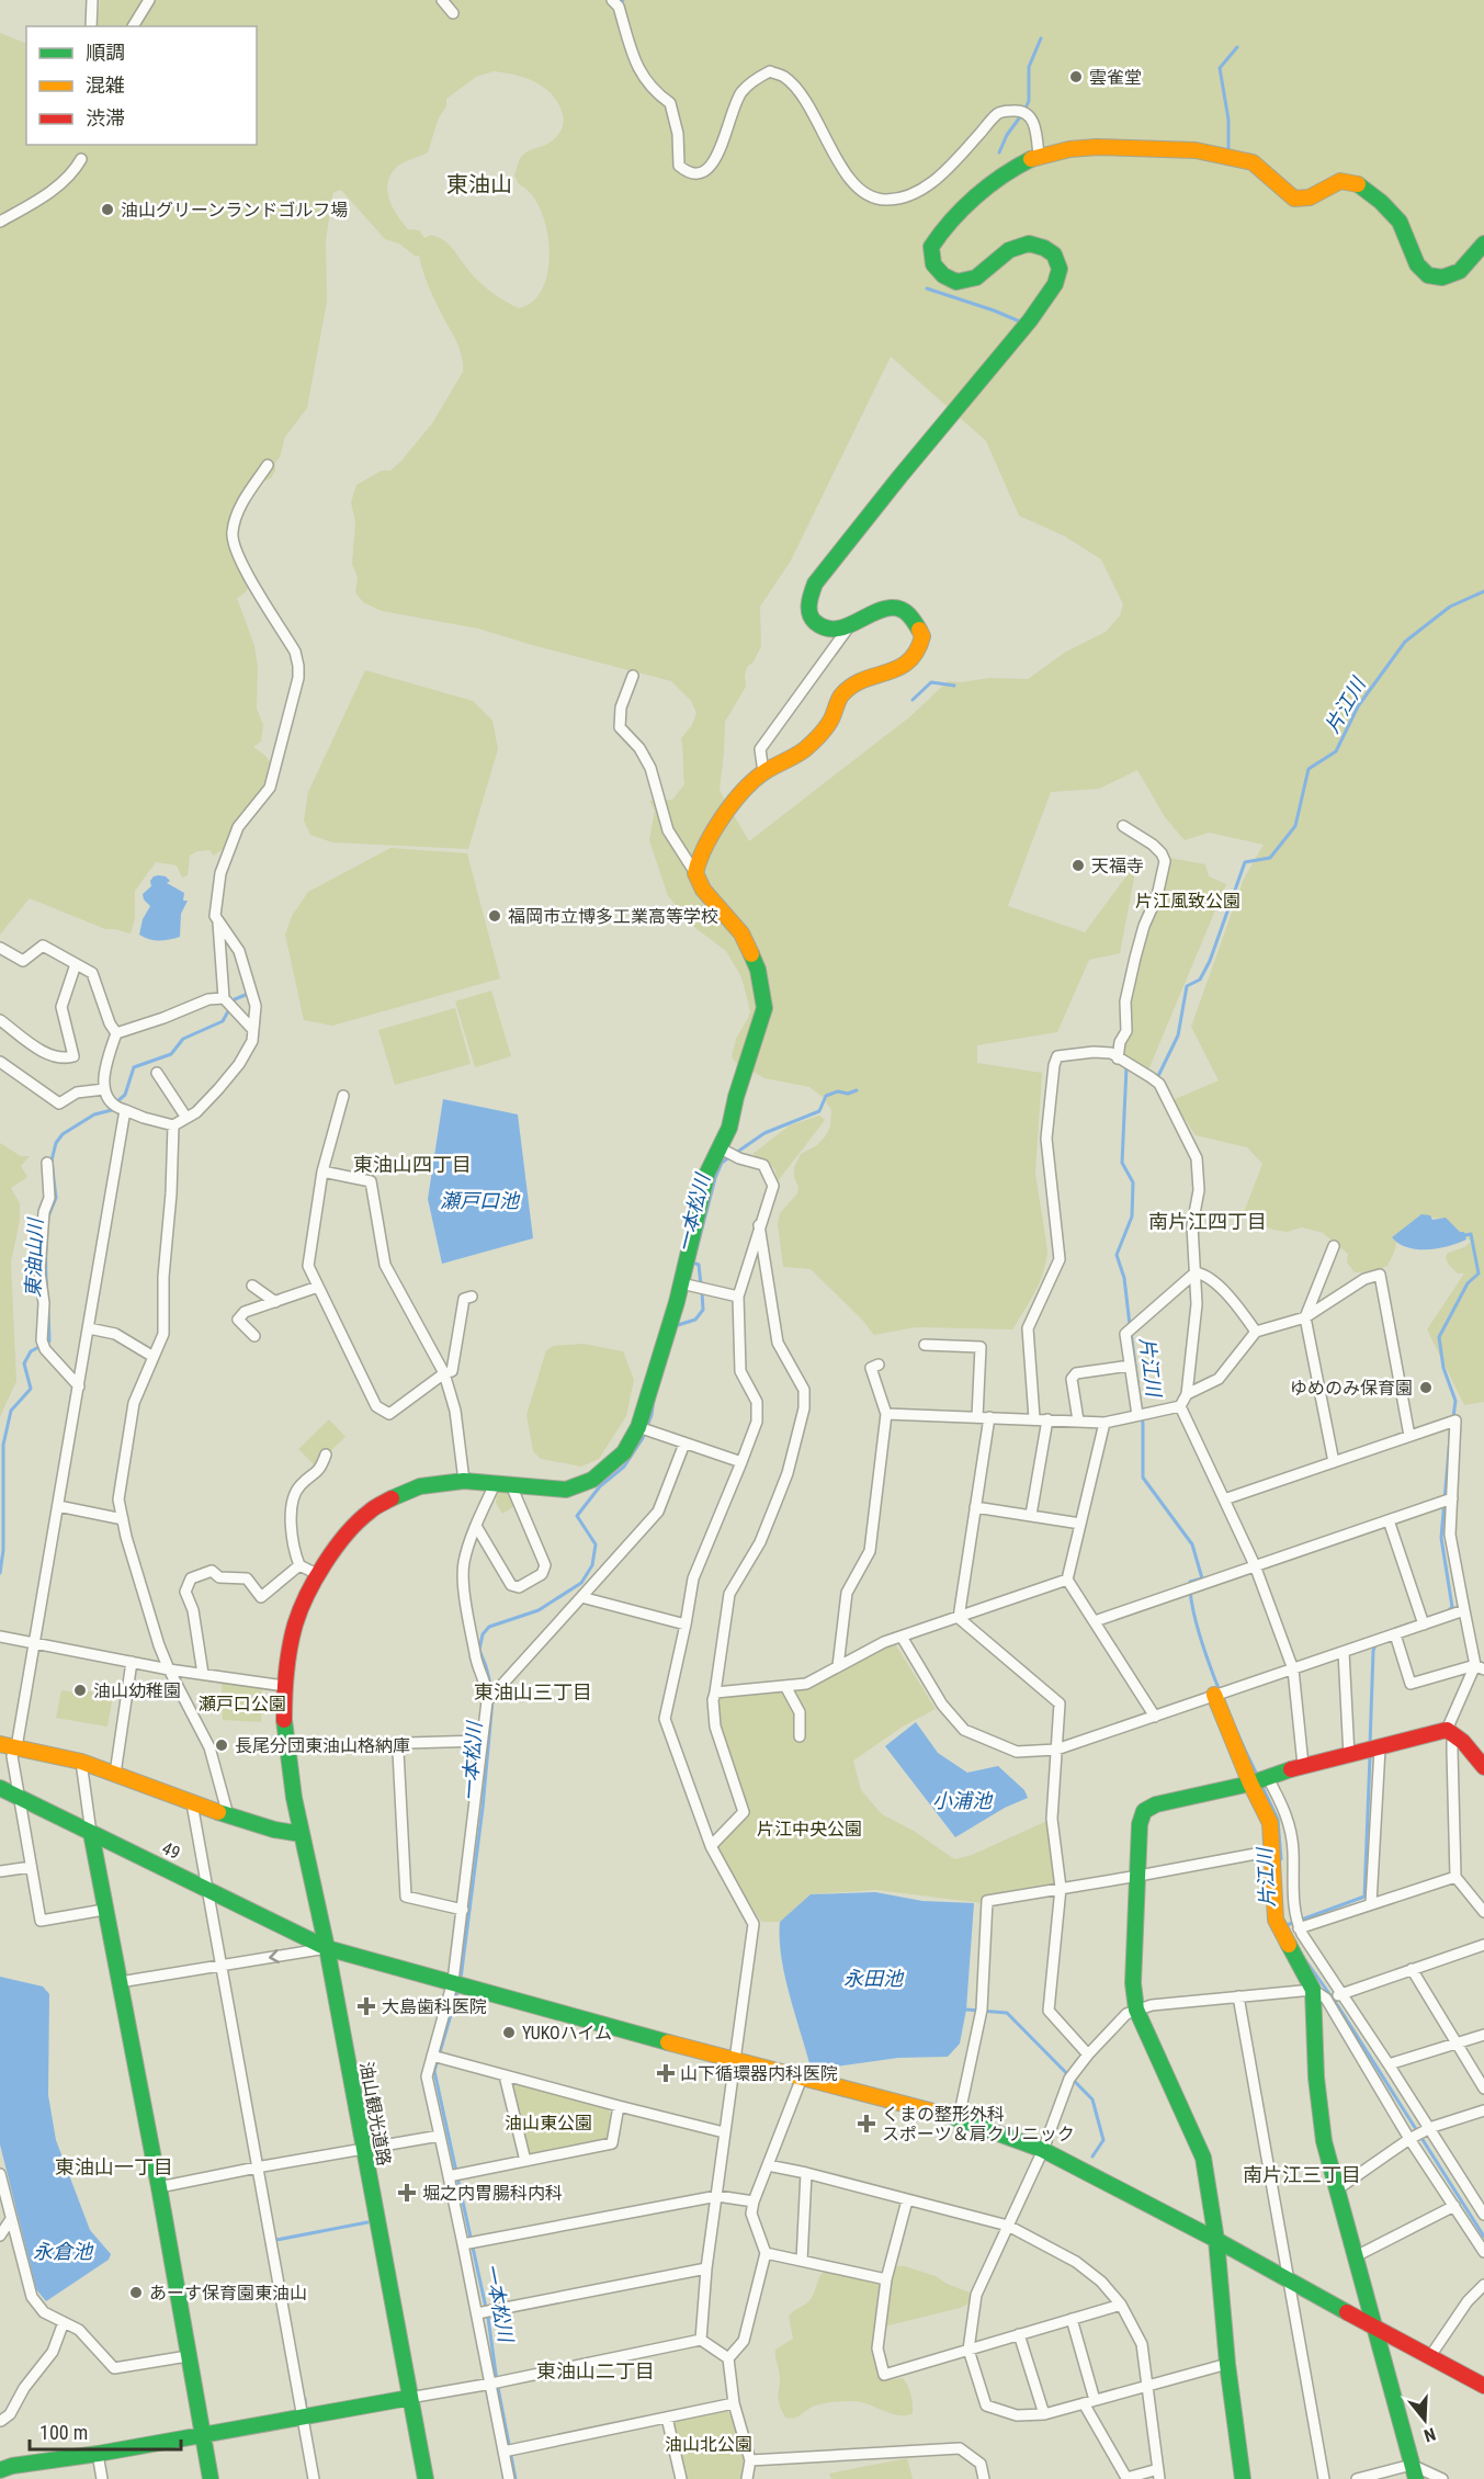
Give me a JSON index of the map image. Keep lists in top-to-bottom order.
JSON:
{
  "streets": {
    "street": ["49", "油山観光道路"]
  },
  "crossings": [
    ["49", "油山観光道路"]
  ],
  "districts": [
    "東油山",
    "東油山四丁目",
    "南片江四丁目",
    "東油山三丁目",
    "東油山一丁目",
    "南片江三丁目",
    "東油山二丁目"
  ],
  "water": [
    "片江川",
    "瀬戸口池",
    "一本松川",
    "東油山川",
    "小浦池",
    "永田池",
    "永倉池"
  ],
  "parks": [
    "片江風致公園",
    "瀬戸口公園",
    "片江中央公園",
    "油山東公園",
    "油山北公園"
  ],
  "places": {
    "other": [
      "雲雀堂",
      "油山グリーンランドゴルフ場",
      "天福寺",
      "福岡市立博多工業高等学校",
      "ゆめのみ保育園",
      "油山幼稚園",
      "長尾分団東油山格納庫",
      "YUKOハイム",
      "あーす保育園東油山"
    ],
    "health": [
      "大島歯科医院",
      "山下循環器内科医院",
      "くまの整形外科 スポーツ＆肩クリニック",
      "堀之内胃腸科内科"
    ]
  },
  "legend": ["順調", "混雑", "渋滞"],
  "scale_bar": "100 m",
  "north": "bottom"
}
